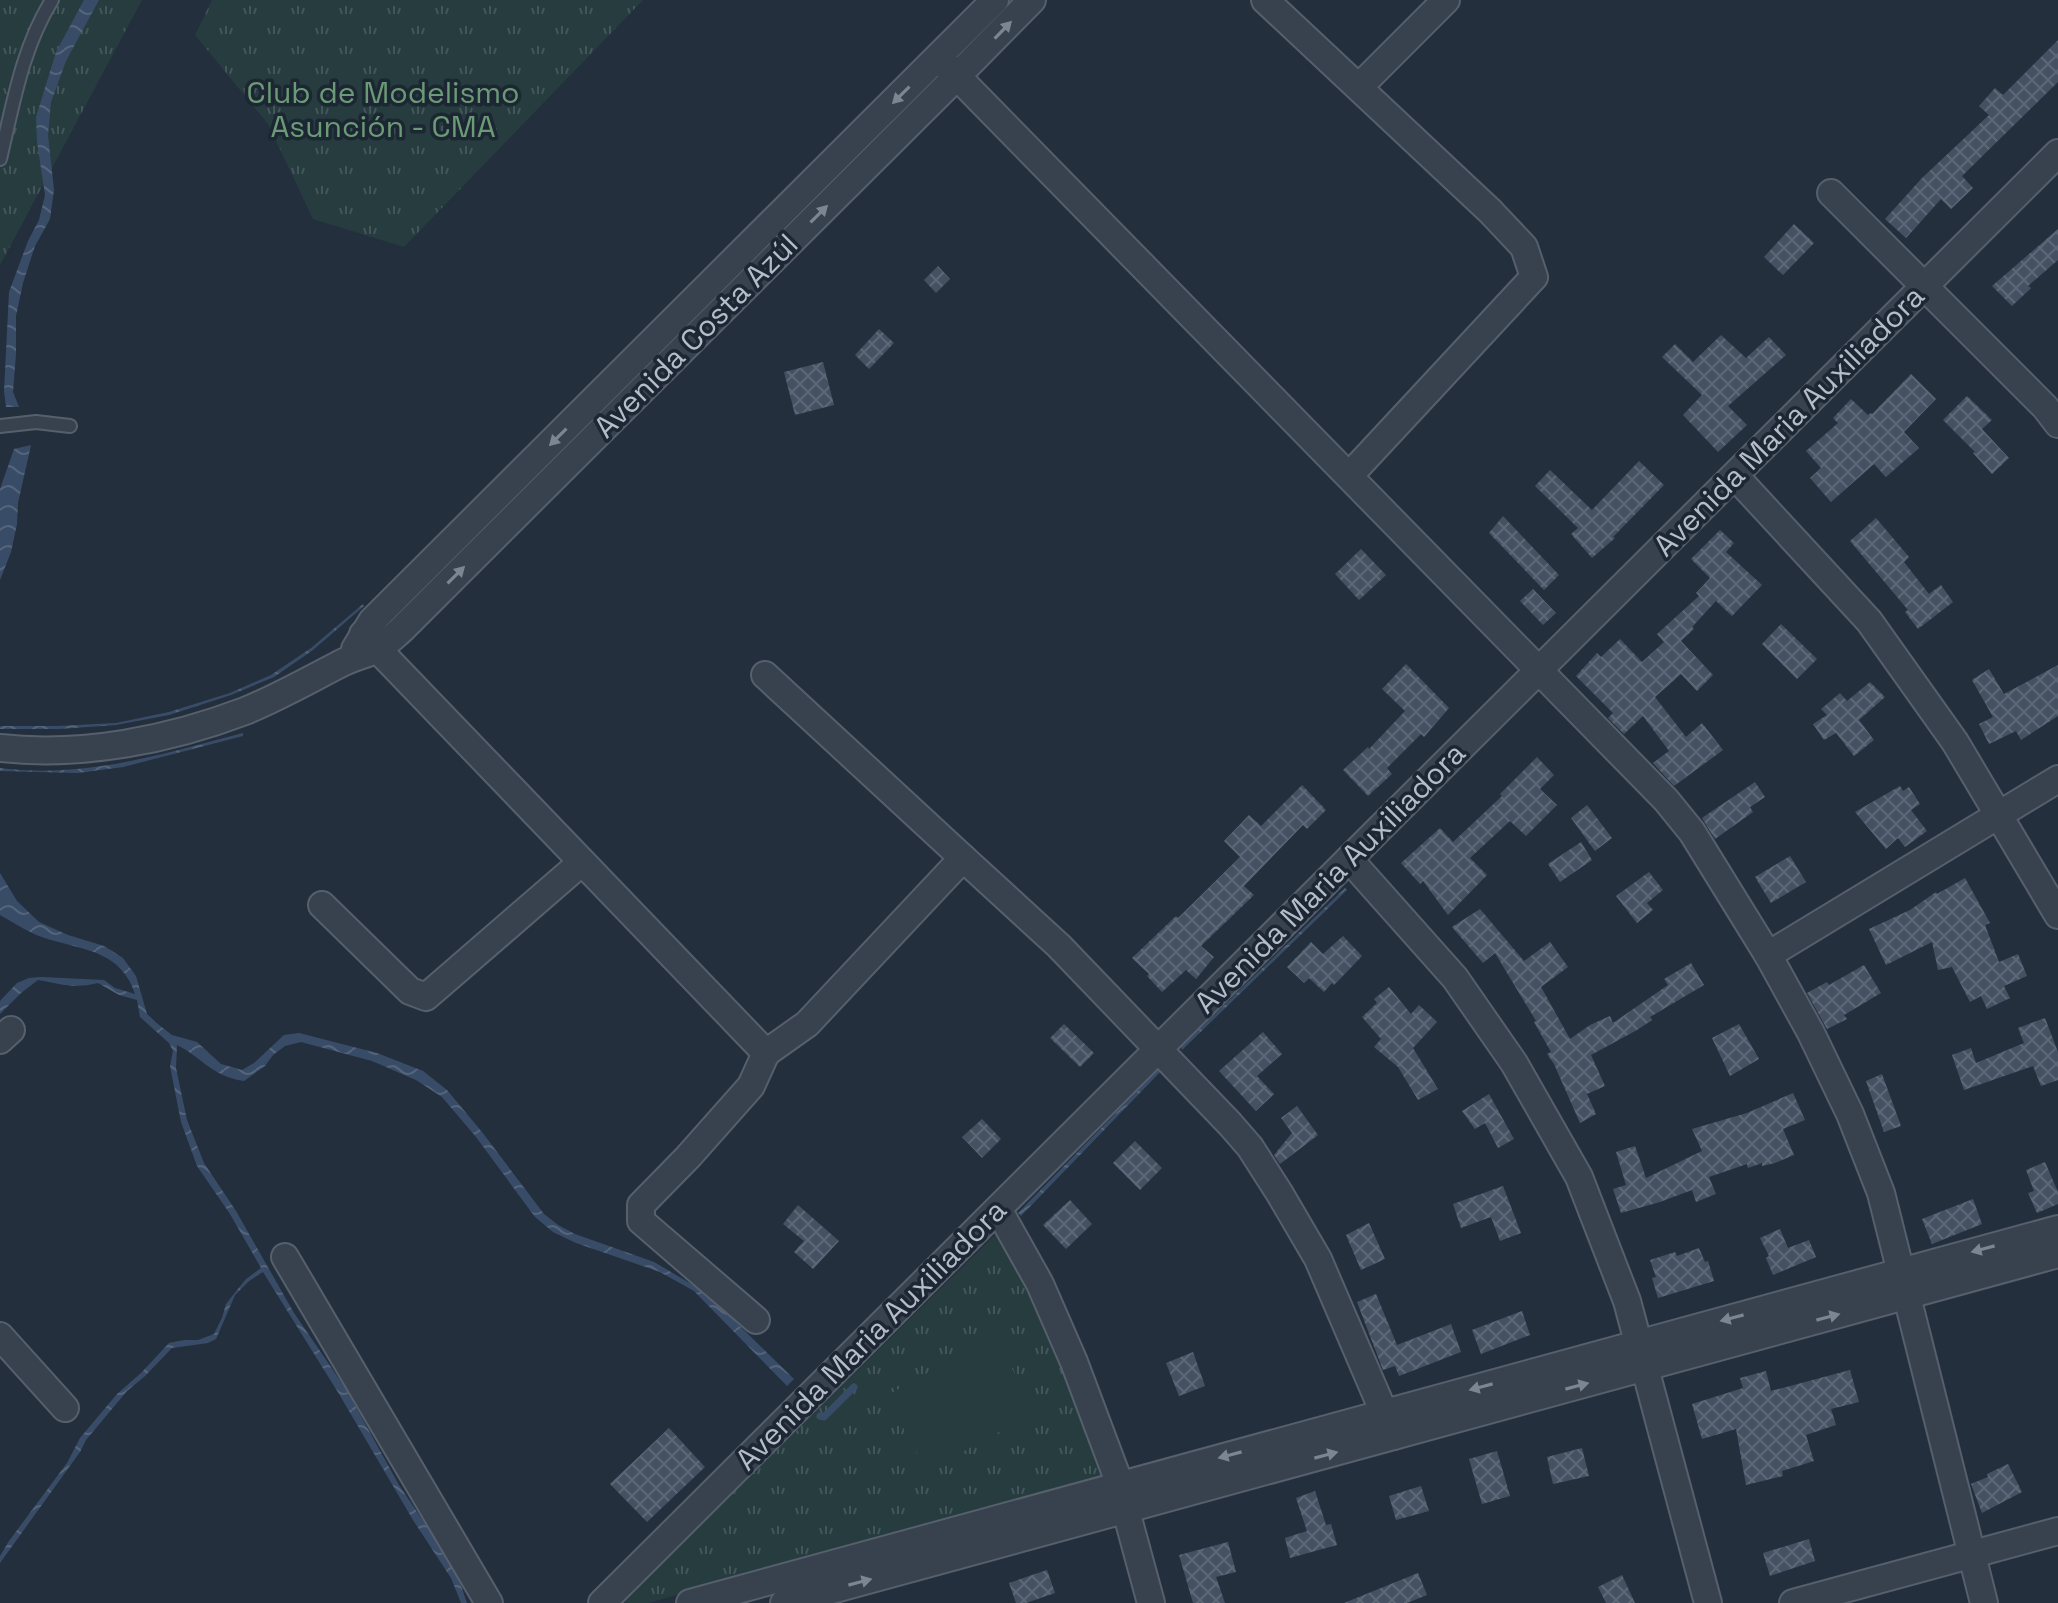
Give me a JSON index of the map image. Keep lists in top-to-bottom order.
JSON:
{
  "streets": {
    "street": ["Avenida Costa Azúl", "Avenida Maria Auxiliadora"]
  },
  "parks": ["Club de Modelismo Asunción - CMA"]
}
